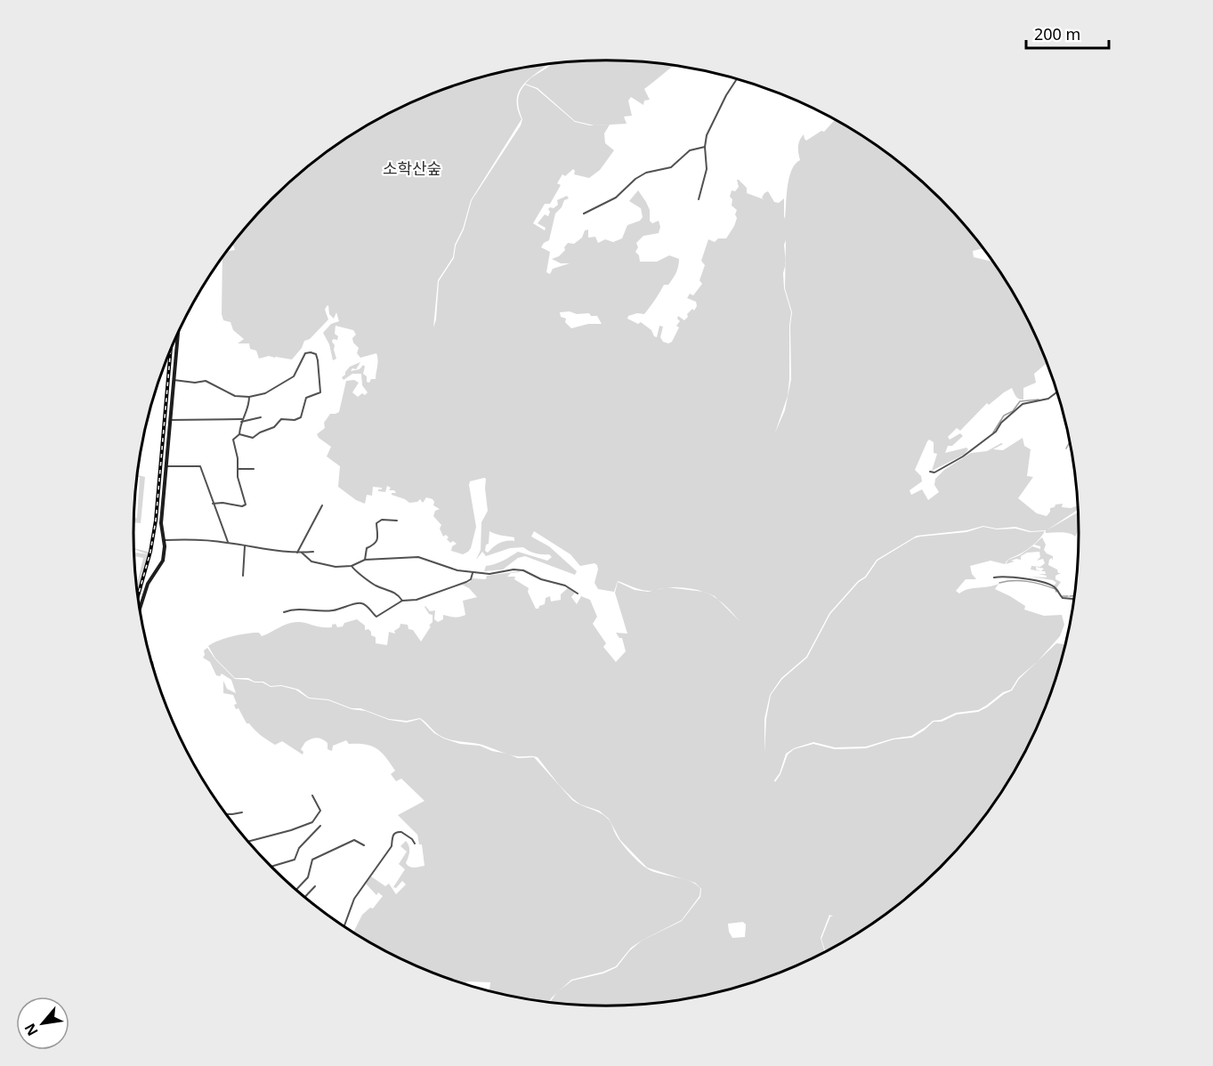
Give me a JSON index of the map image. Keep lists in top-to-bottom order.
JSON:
{
  "parks": ["소학산숲"],
  "scale_bar": "200 m",
  "north": "bottom left"
}
